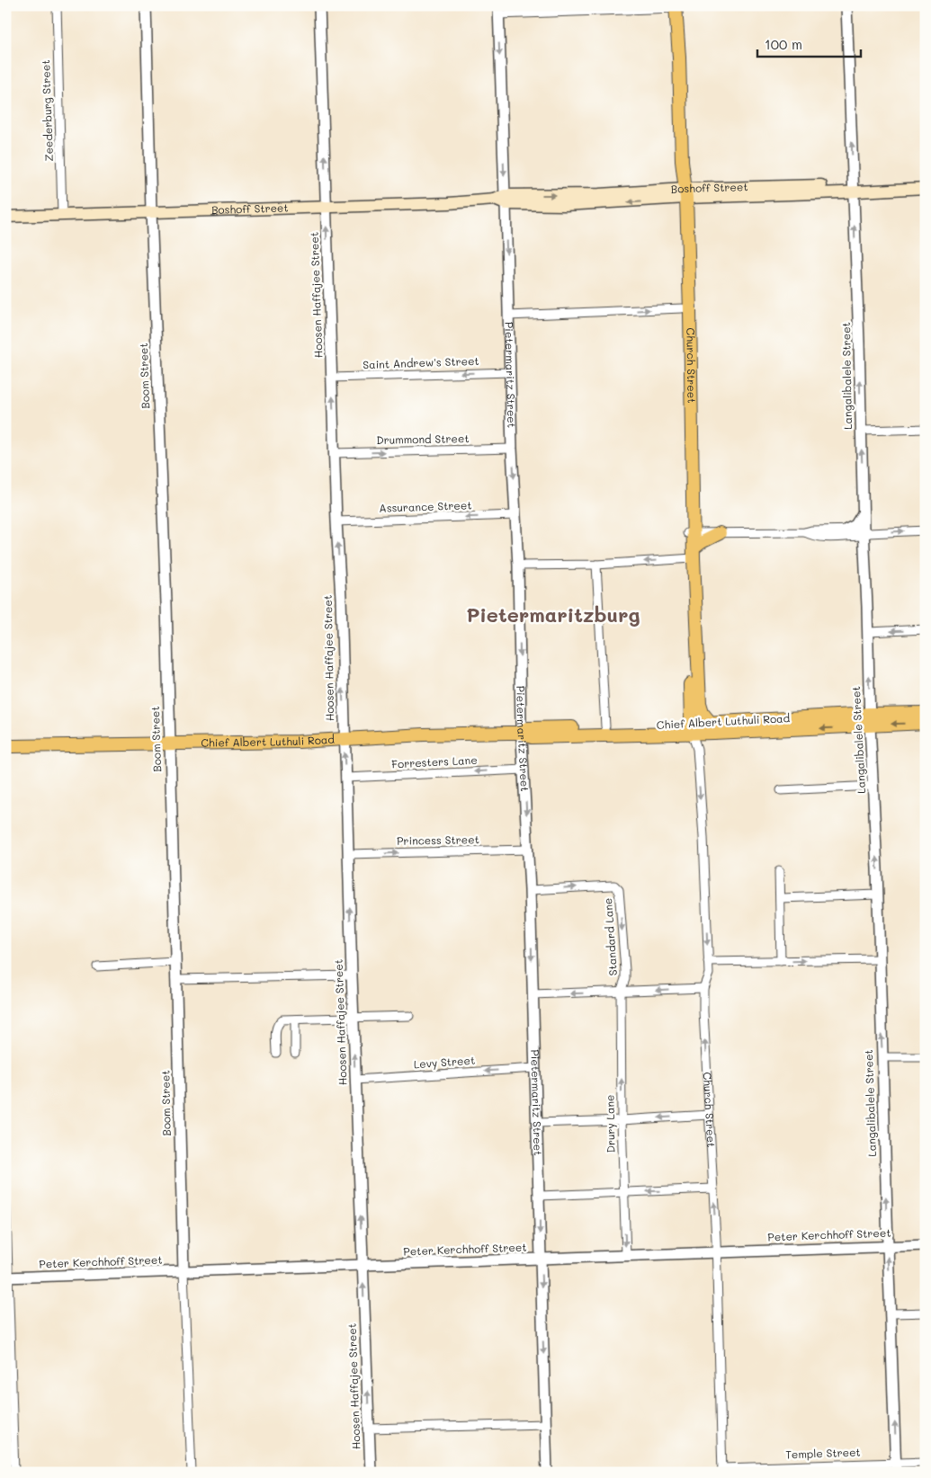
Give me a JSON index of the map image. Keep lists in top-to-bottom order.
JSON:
{
  "streets": {
    "main road": ["Boshoff Street", "Church Street", "Chief Albert Luthuli Road"],
    "street": [
      "Zeederburg Street",
      "Hoosen Haffajee Street",
      "Saint Andrew's Street",
      "Pietermaritz Street",
      "Boom Street",
      "Langalibalele Street",
      "Drummond Street",
      "Assurance Street",
      "Forresters Lane",
      "Princess Street",
      "Standard Lane",
      "Levy Street",
      "Drury Lane",
      "Peter Kerchhoff Street",
      "Temple Street"
    ]
  },
  "crossings": [
    ["Zeederburg Street", "Boshoff Street"],
    ["Boshoff Street", "Hoosen Haffajee Street"],
    ["Boshoff Street", "Church Street"],
    ["Boshoff Street", "Pietermaritz Street"],
    ["Boshoff Street", "Boom Street"],
    ["Boshoff Street", "Langalibalele Street"],
    ["Hoosen Haffajee Street", "Saint Andrew's Street"],
    ["Hoosen Haffajee Street", "Drummond Street"],
    ["Hoosen Haffajee Street", "Assurance Street"],
    ["Hoosen Haffajee Street", "Chief Albert Luthuli Road"],
    ["Hoosen Haffajee Street", "Forresters Lane"],
    ["Hoosen Haffajee Street", "Princess Street"],
    ["Hoosen Haffajee Street", "Levy Street"],
    ["Hoosen Haffajee Street", "Peter Kerchhoff Street"],
    ["Saint Andrew's Street", "Pietermaritz Street"],
    ["Church Street", "Chief Albert Luthuli Road"],
    ["Church Street", "Peter Kerchhoff Street"],
    ["Church Street", "Temple Street"],
    ["Pietermaritz Street", "Drummond Street"],
    ["Pietermaritz Street", "Assurance Street"],
    ["Pietermaritz Street", "Chief Albert Luthuli Road"],
    ["Pietermaritz Street", "Forresters Lane"],
    ["Pietermaritz Street", "Princess Street"],
    ["Pietermaritz Street", "Standard Lane"],
    ["Pietermaritz Street", "Levy Street"],
    ["Pietermaritz Street", "Peter Kerchhoff Street"],
    ["Boom Street", "Chief Albert Luthuli Road"],
    ["Boom Street", "Peter Kerchhoff Street"],
    ["Langalibalele Street", "Chief Albert Luthuli Road"],
    ["Langalibalele Street", "Peter Kerchhoff Street"],
    ["Langalibalele Street", "Temple Street"],
    ["Standard Lane", "Drury Lane"],
    ["Drury Lane", "Peter Kerchhoff Street"]
  ],
  "one_way": [
    "Hoosen Haffajee Street",
    "Saint Andrew's Street",
    "Pietermaritz Street",
    "Langalibalele Street",
    "Drummond Street",
    "Assurance Street",
    "Forresters Lane",
    "Princess Street"
  ],
  "districts": ["Pietermaritzburg"],
  "scale_bar": "100 m"
}
